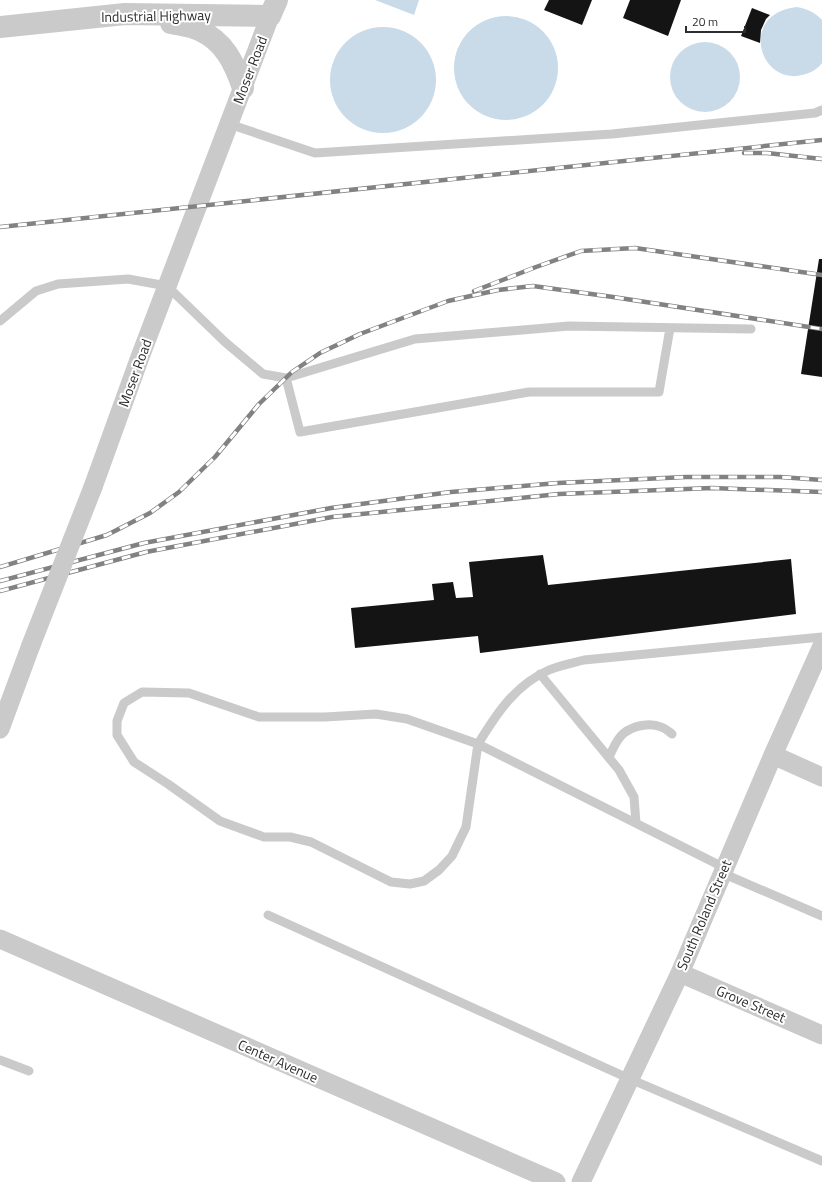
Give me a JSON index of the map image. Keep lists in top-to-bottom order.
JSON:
{
  "streets": {
    "street": [
      "Industrial Highway",
      "Moser Road",
      "South Roland Street",
      "Grove Street",
      "Center Avenue"
    ]
  },
  "crossings": [
    ["Industrial Highway", "Moser Road"],
    ["South Roland Street", "Grove Street"]
  ],
  "scale_bar": "20 m"
}
